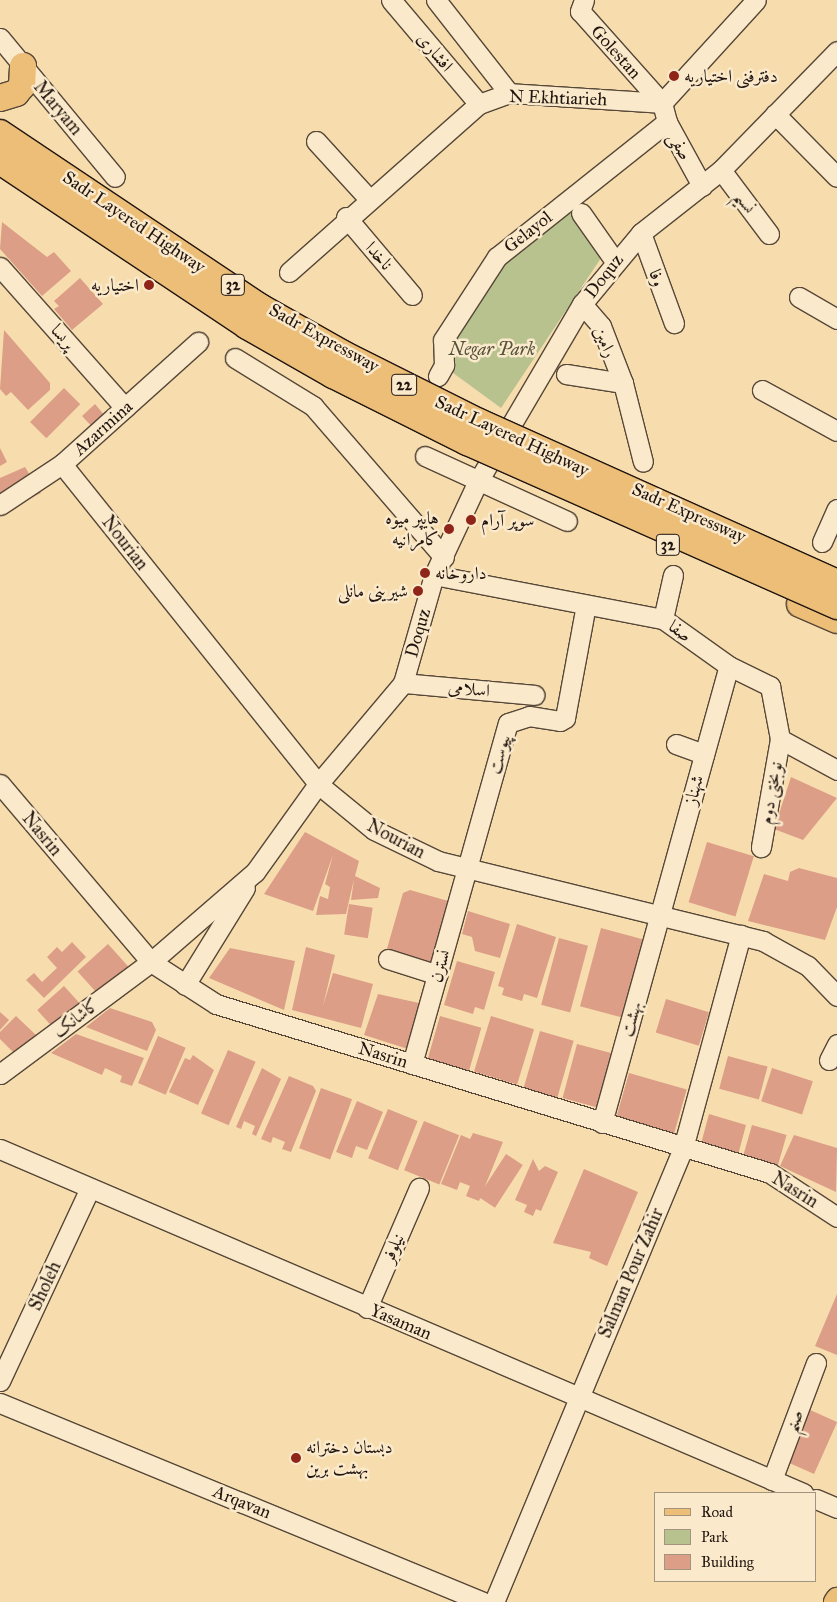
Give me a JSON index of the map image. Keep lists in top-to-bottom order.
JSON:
{
  "streets": {
    "highway": [
      "Sadr Layered Highway",
      "32",
      "Sadr Expressway",
      "22"
    ],
    "street": [
      "افشاری",
      "Golestan",
      "N Ekhtiarieh",
      "Maryam",
      "صفی",
      "نسیم",
      "Gelayol",
      "ناخدا",
      "Doquz",
      "وفا",
      "پریسا",
      "رامین",
      "Azarmina",
      "Nourian",
      "صفا",
      "اسلامی",
      "پیوست",
      "شهناز",
      "نوبختی دوم",
      "Nasrin",
      "نسترن",
      "کاشانک",
      "بهشت",
      "نیلوفر",
      "Salman Pour Zahir",
      "Sholeh",
      "Yasaman",
      "صنم",
      "Arqavan"
    ]
  },
  "crossings": [
    ["افشاری", "N Ekhtiarieh"],
    ["Golestan", "N Ekhtiarieh"],
    ["Golestan", "صفی"],
    ["N Ekhtiarieh", "صفی"],
    ["N Ekhtiarieh", "ناخدا"],
    ["صفی", "Gelayol"],
    ["صفی", "Doquz"],
    ["نسیم", "Doquz"],
    ["Sadr Layered Highway", "Sadr Expressway"],
    ["Doquz", "وفا"],
    ["Doquz", "Sadr Expressway"],
    ["Doquz", "رامین"],
    ["Doquz", "Nourian"],
    ["Doquz", "صفا"],
    ["Doquz", "اسلامی"],
    ["Doquz", "Nasrin"],
    ["Doquz", "کاشانک"],
    ["پریسا", "Azarmina"],
    ["Azarmina", "Nourian"],
    ["Nourian", "پیوست"],
    ["Nourian", "شهناز"],
    ["Nourian", "نسترن"],
    ["Nourian", "بهشت"],
    ["Nourian", "Salman Pour Zahir"],
    ["صفا", "پیوست"],
    ["صفا", "شهناز"],
    ["صفا", "نوبختی دوم"],
    ["پیوست", "نسترن"],
    ["شهناز", "بهشت"],
    ["Nasrin", "نسترن"],
    ["Nasrin", "کاشانک"],
    ["Nasrin", "بهشت"],
    ["Nasrin", "Salman Pour Zahir"],
    ["نیلوفر", "Yasaman"],
    ["Salman Pour Zahir", "Yasaman"],
    ["Sholeh", "Yasaman"],
    ["Yasaman", "صنم"]
  ],
  "parks": ["Negar Park"],
  "places": [
    "دفترفنی اختیاریه",
    "اختیاریه",
    "سوپر آرام",
    "هایپر میوه کامرانیه",
    "داروخانه",
    "شیرینی مانلی",
    "دبستان دخترانه بهشت برین"
  ],
  "legend": ["Road", "Park", "Building"]
}
